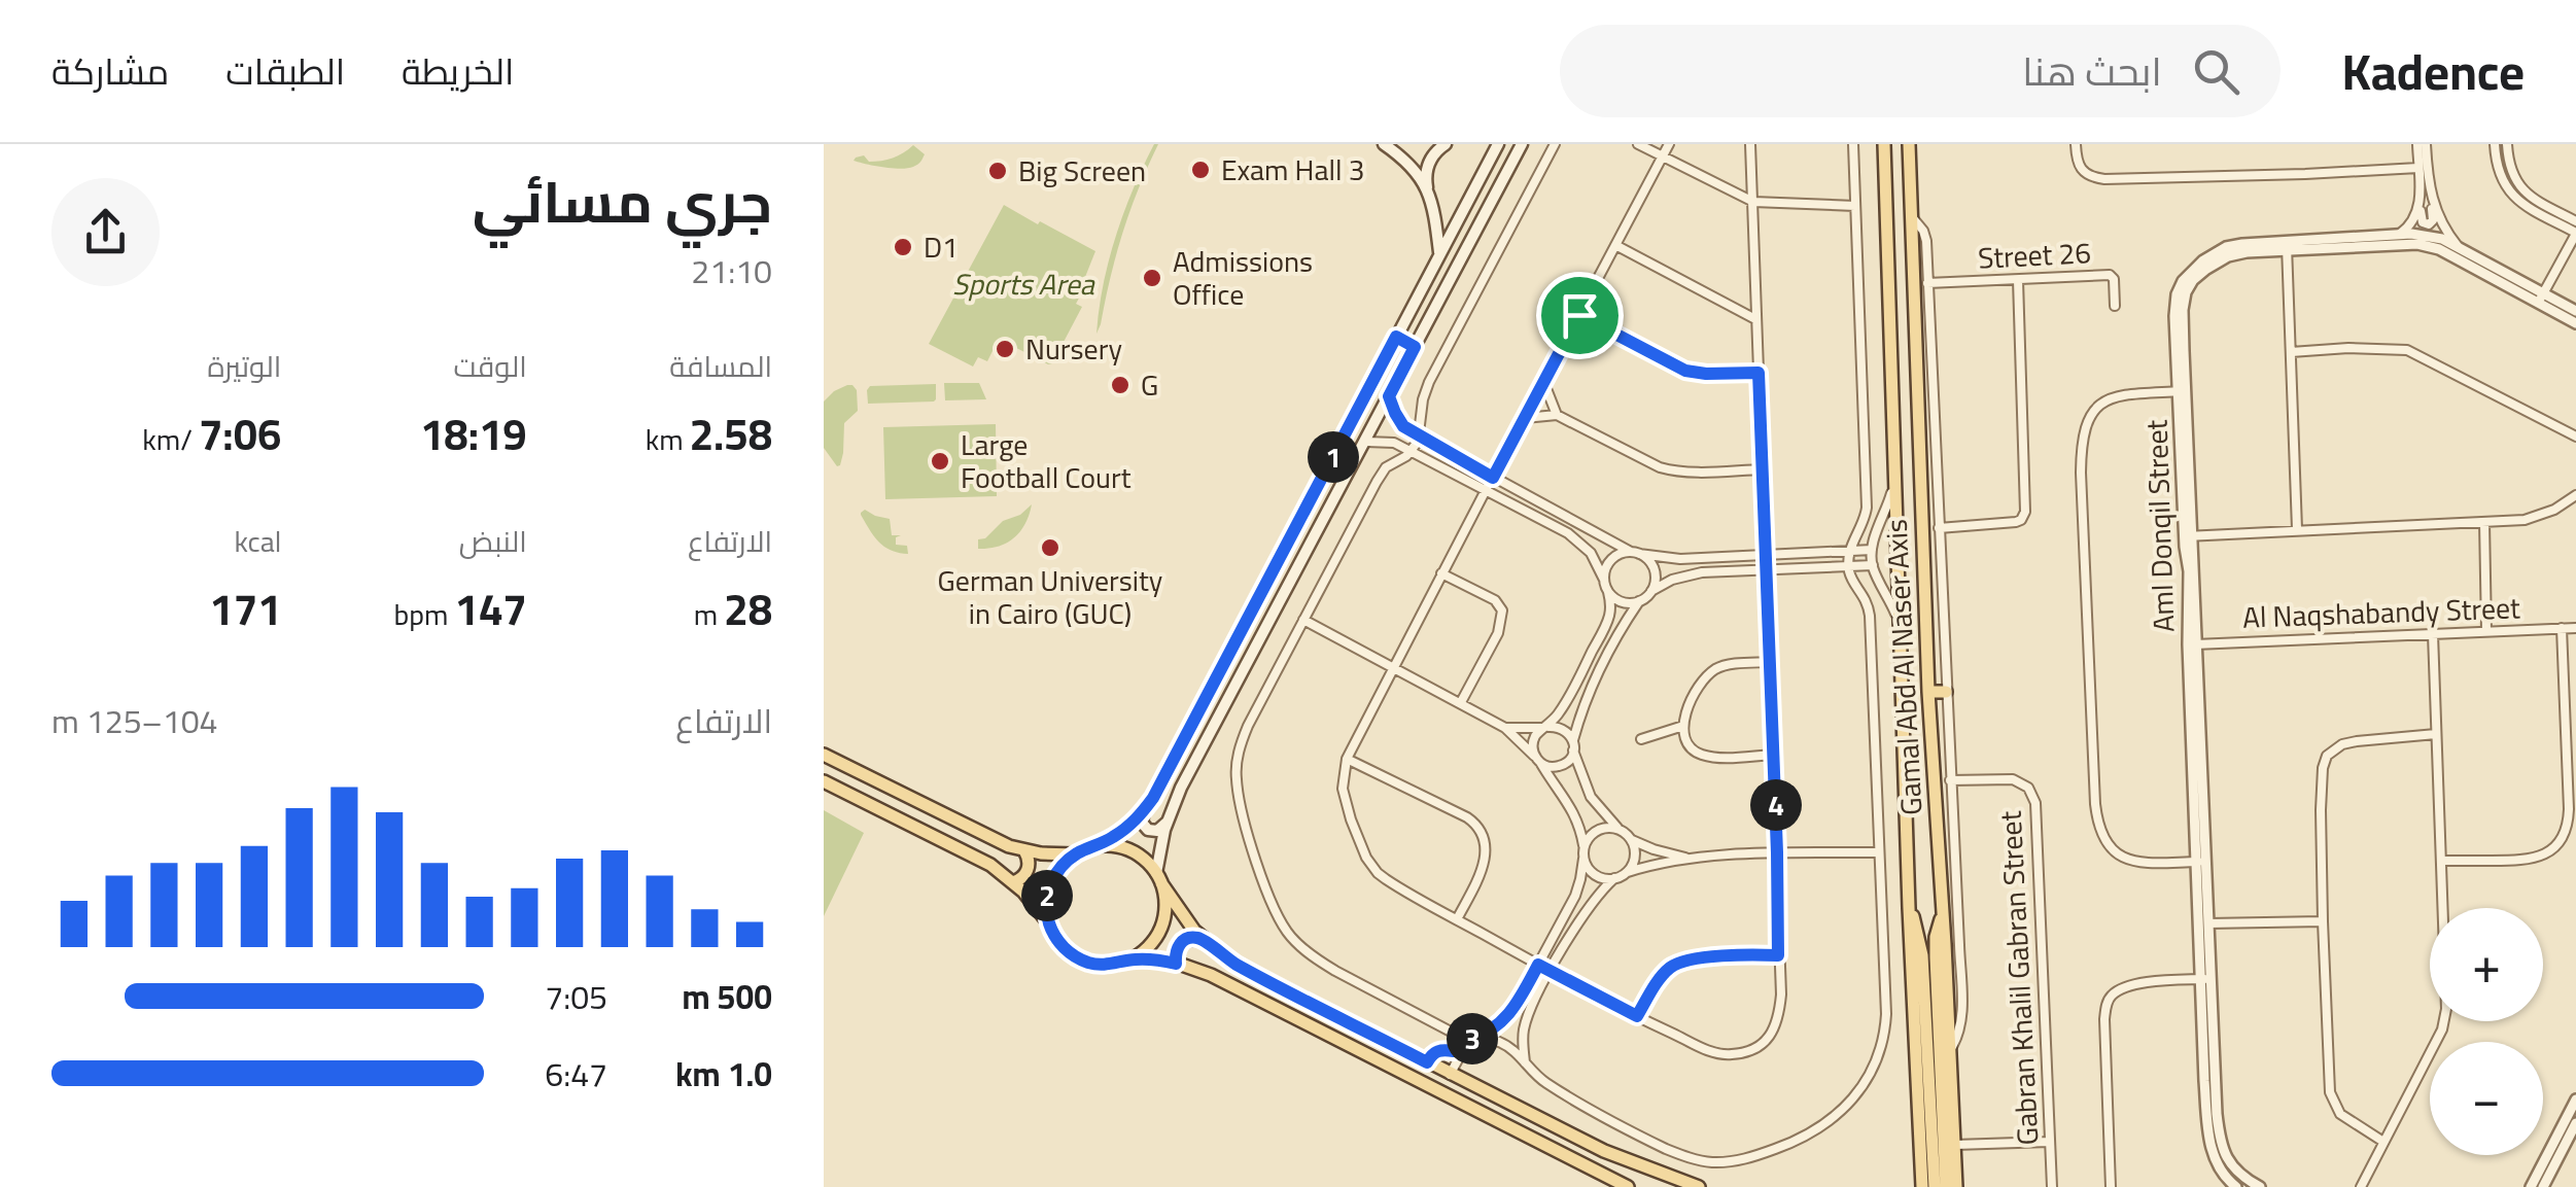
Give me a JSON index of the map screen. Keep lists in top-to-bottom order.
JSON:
{
  "streets": {
    "main road": ["Gamal Abd Al Naser Axis"],
    "street": [
      "Street 26",
      "Aml Donqil Street",
      "Al Naqshabandy Street",
      "Gabran Khalil Gabran Street"
    ]
  },
  "crossings": [
    ["Aml Donqil Street", "Al Naqshabandy Street"]
  ],
  "parks": ["Sports Area"],
  "places": [
    "Exam Hall 3",
    "Big Screen",
    "D1",
    "Admissions Office",
    "Nursery",
    "G",
    "Large Football Court",
    "German University in Cairo (GUC)"
  ],
  "page": {
    "header": "Kadence",
    "search": "ابحث هنا",
    "nav": ["الخريطة", "الطبقات", "مشاركة"],
    "heading": ["جري مسائي", "21:10"],
    "stats": [
      ["المسافة", "2.58 km"],
      ["الوقت", "18:19"],
      ["الوتيرة", "7:06 /km"],
      ["الارتفاع", "28 m"],
      ["النبض", "147 bpm"],
      ["kcal", "171"]
    ],
    "pins": [
      "1",
      "4",
      "2",
      "3"
    ],
    "chart": ["الارتفاع", "104–125 m"],
    "map_buttons": ["+", "−"],
    "list": [
      {
        "name": "500 m",
        "note": "7:05"
      },
      {
        "name": "1.0 km",
        "note": "6:47"
      }
    ]
  }
}
